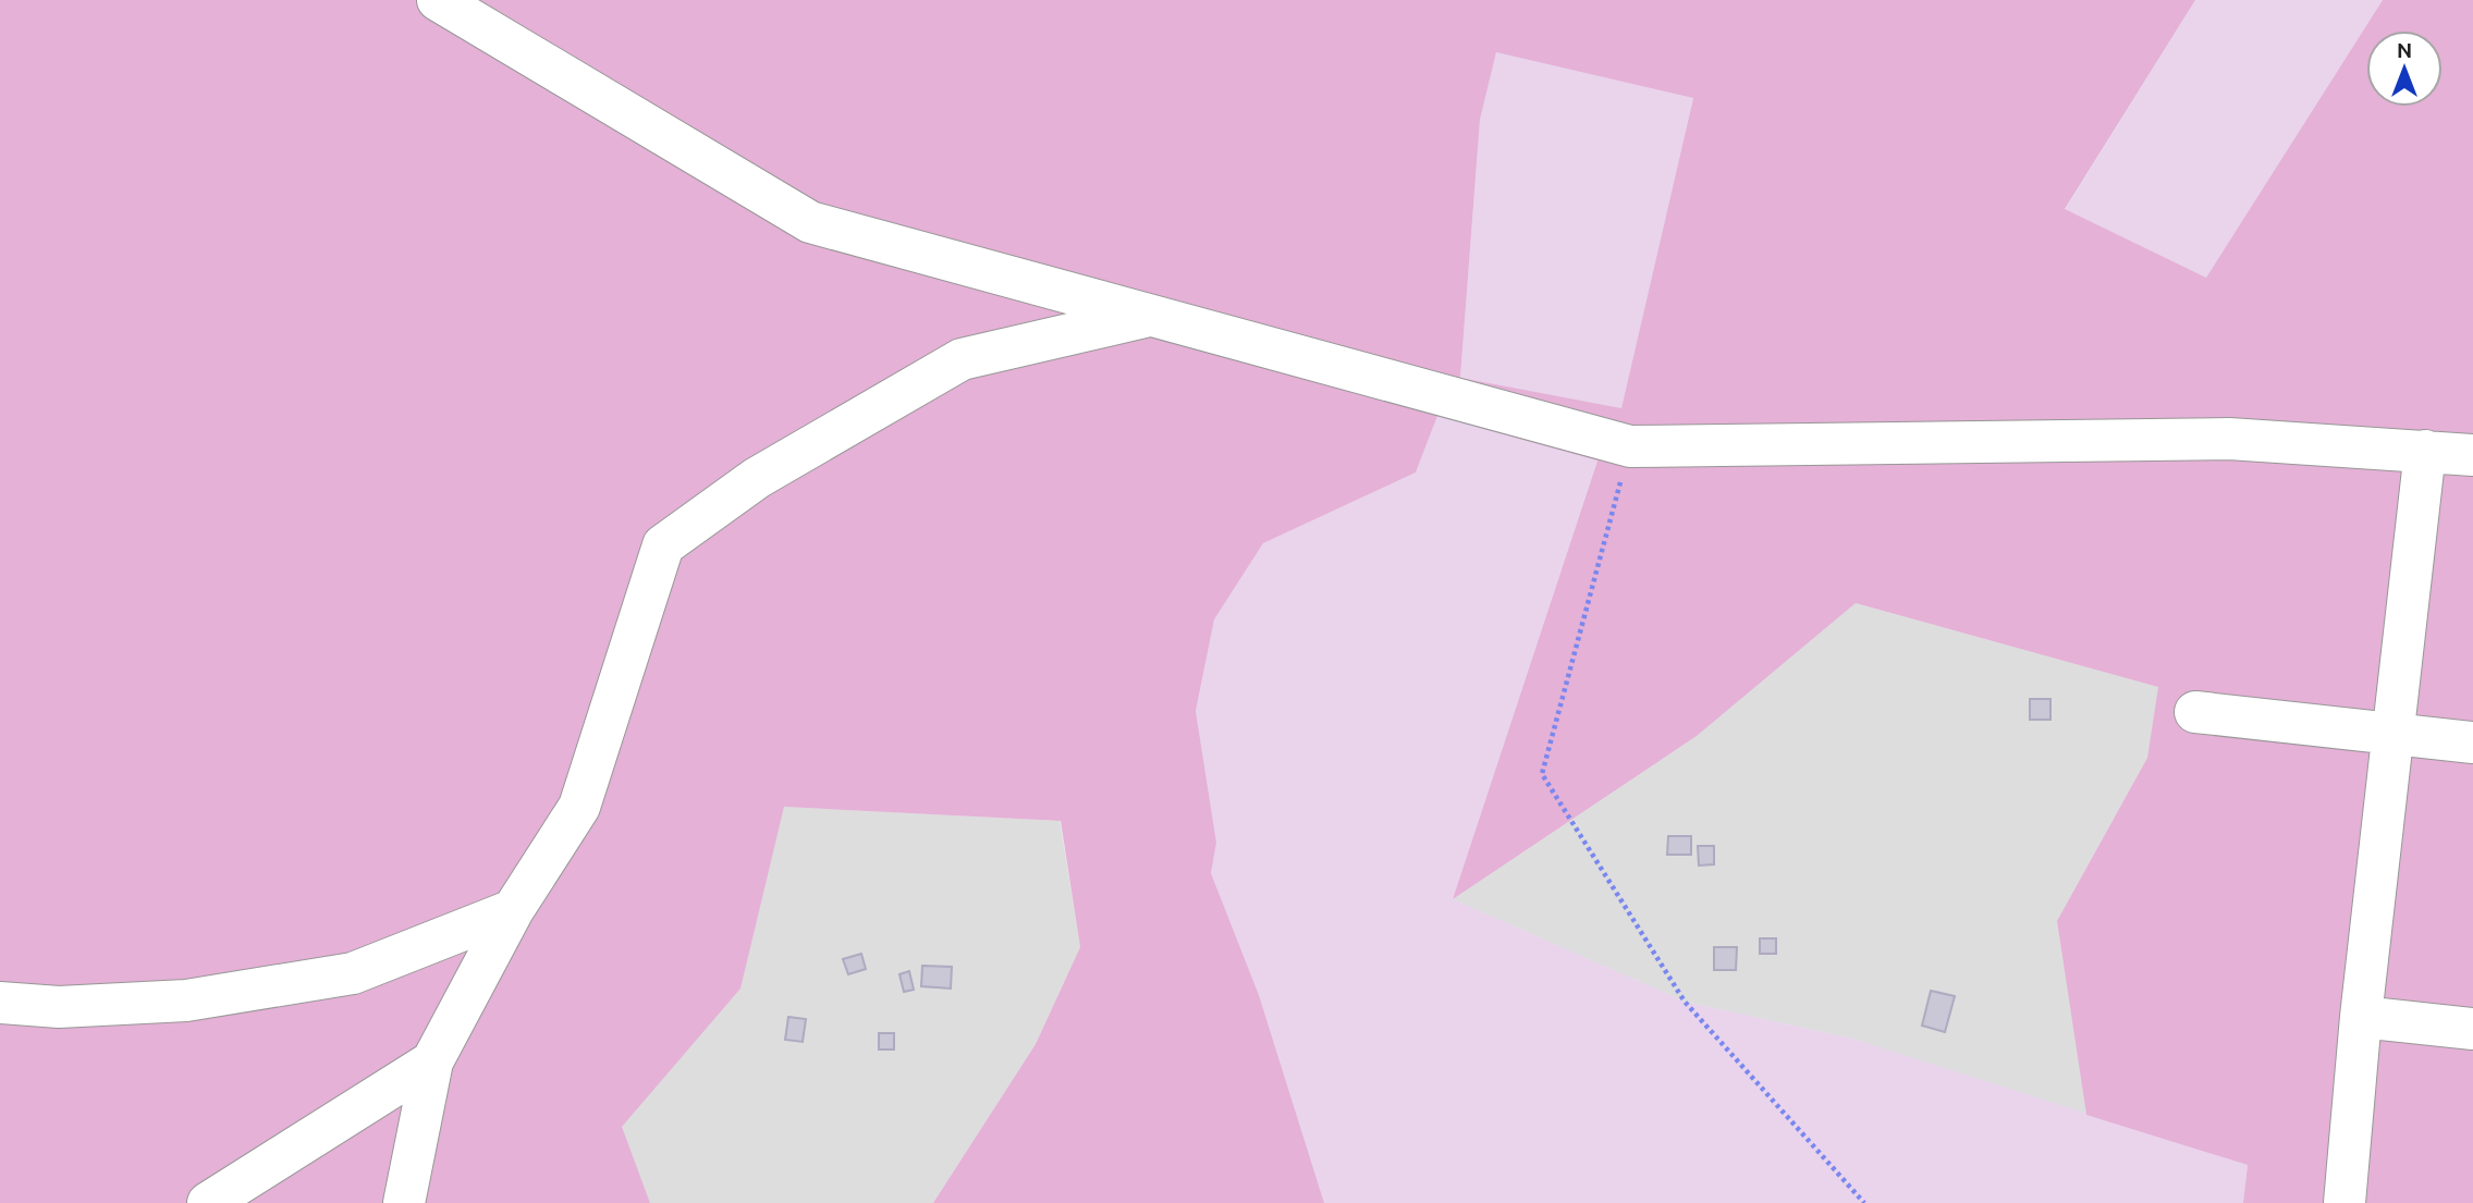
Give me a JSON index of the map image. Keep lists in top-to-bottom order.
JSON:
{
  "north": "top"
}
